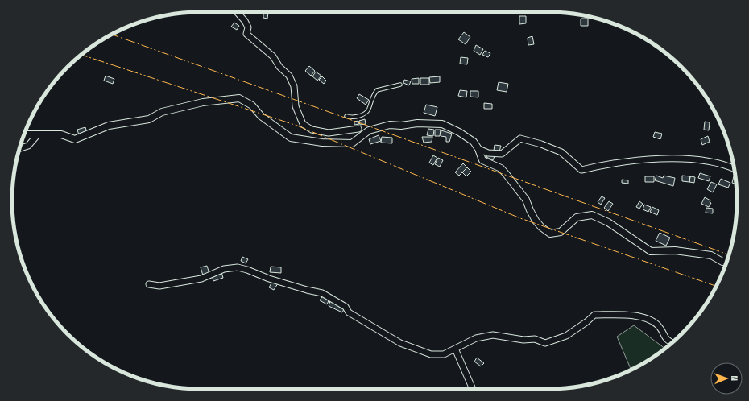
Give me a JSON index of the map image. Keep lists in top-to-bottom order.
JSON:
{
  "north": "right"
}
